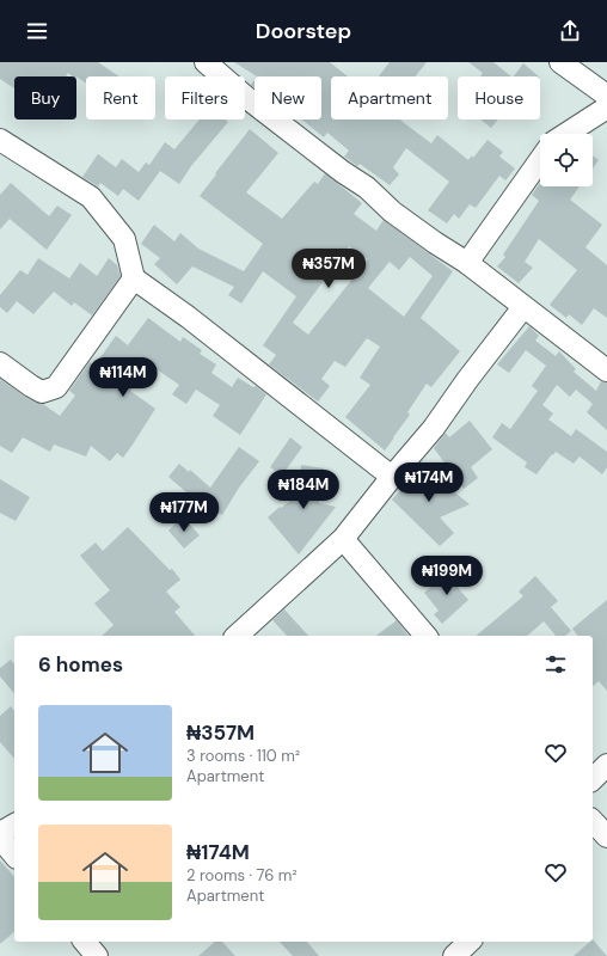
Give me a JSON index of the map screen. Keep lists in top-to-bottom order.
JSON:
{
  "page": {
    "header": "Doorstep",
    "chip": [
      "Buy",
      "Rent",
      "Filters",
      "New",
      "Apartment",
      "House"
    ],
    "price": [
      "₦357M",
      "₦114M",
      "₦174M",
      "₦184M",
      "₦177M",
      "₦199M"
    ],
    "heading": "6 homes",
    "list": [
      {
        "name": "₦357M",
        "note": "3 rooms · 110 m² · Apartment"
      },
      {
        "name": "₦174M",
        "note": "2 rooms · 76 m² · Apartment"
      }
    ]
  }
}
